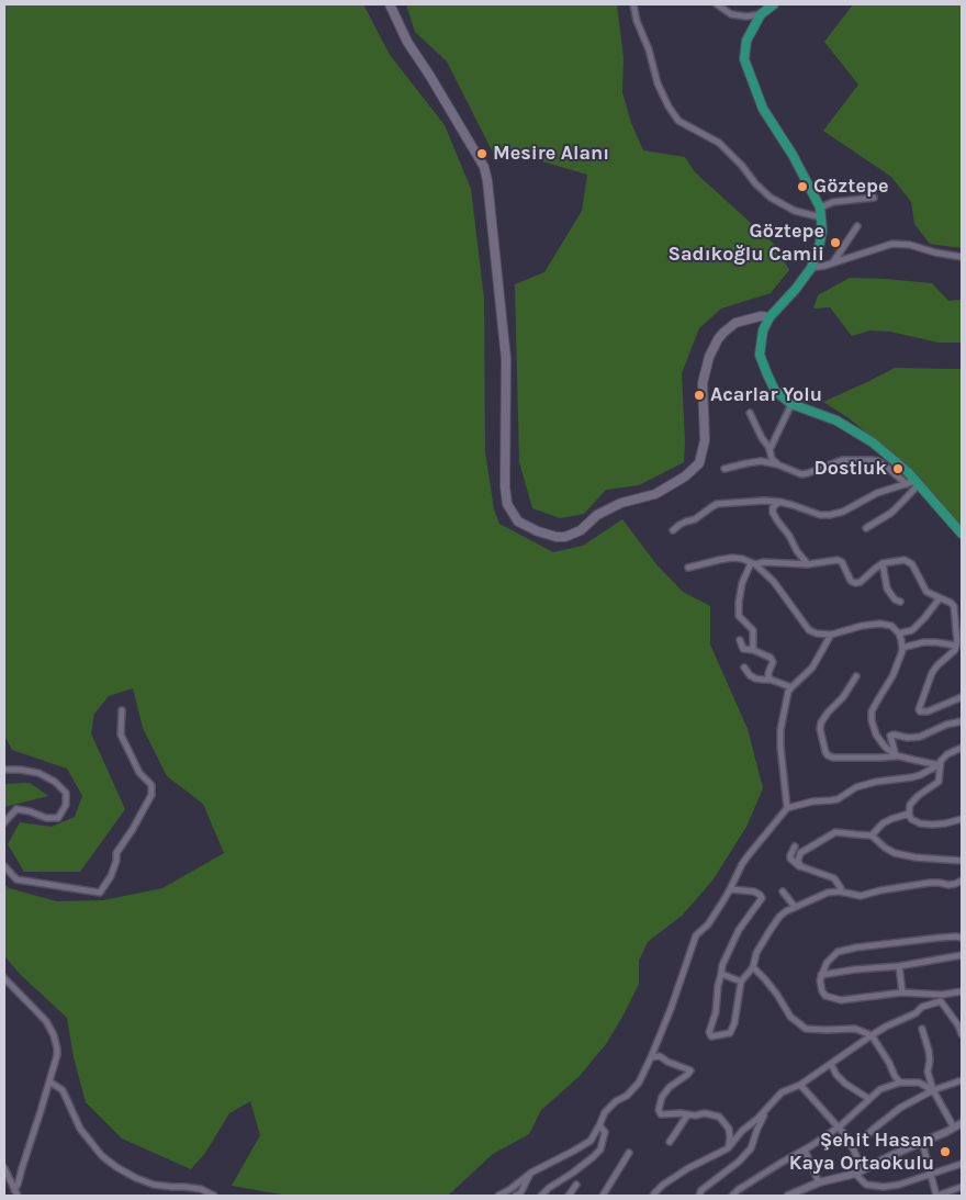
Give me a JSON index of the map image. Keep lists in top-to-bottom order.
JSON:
{
  "places": [
    "Mesire Alanı",
    "Göztepe",
    "Göztepe Sadıkoğlu Camii",
    "Acarlar Yolu",
    "Dostluk",
    "Şehit Hasan Kaya Ortaokulu"
  ]
}
